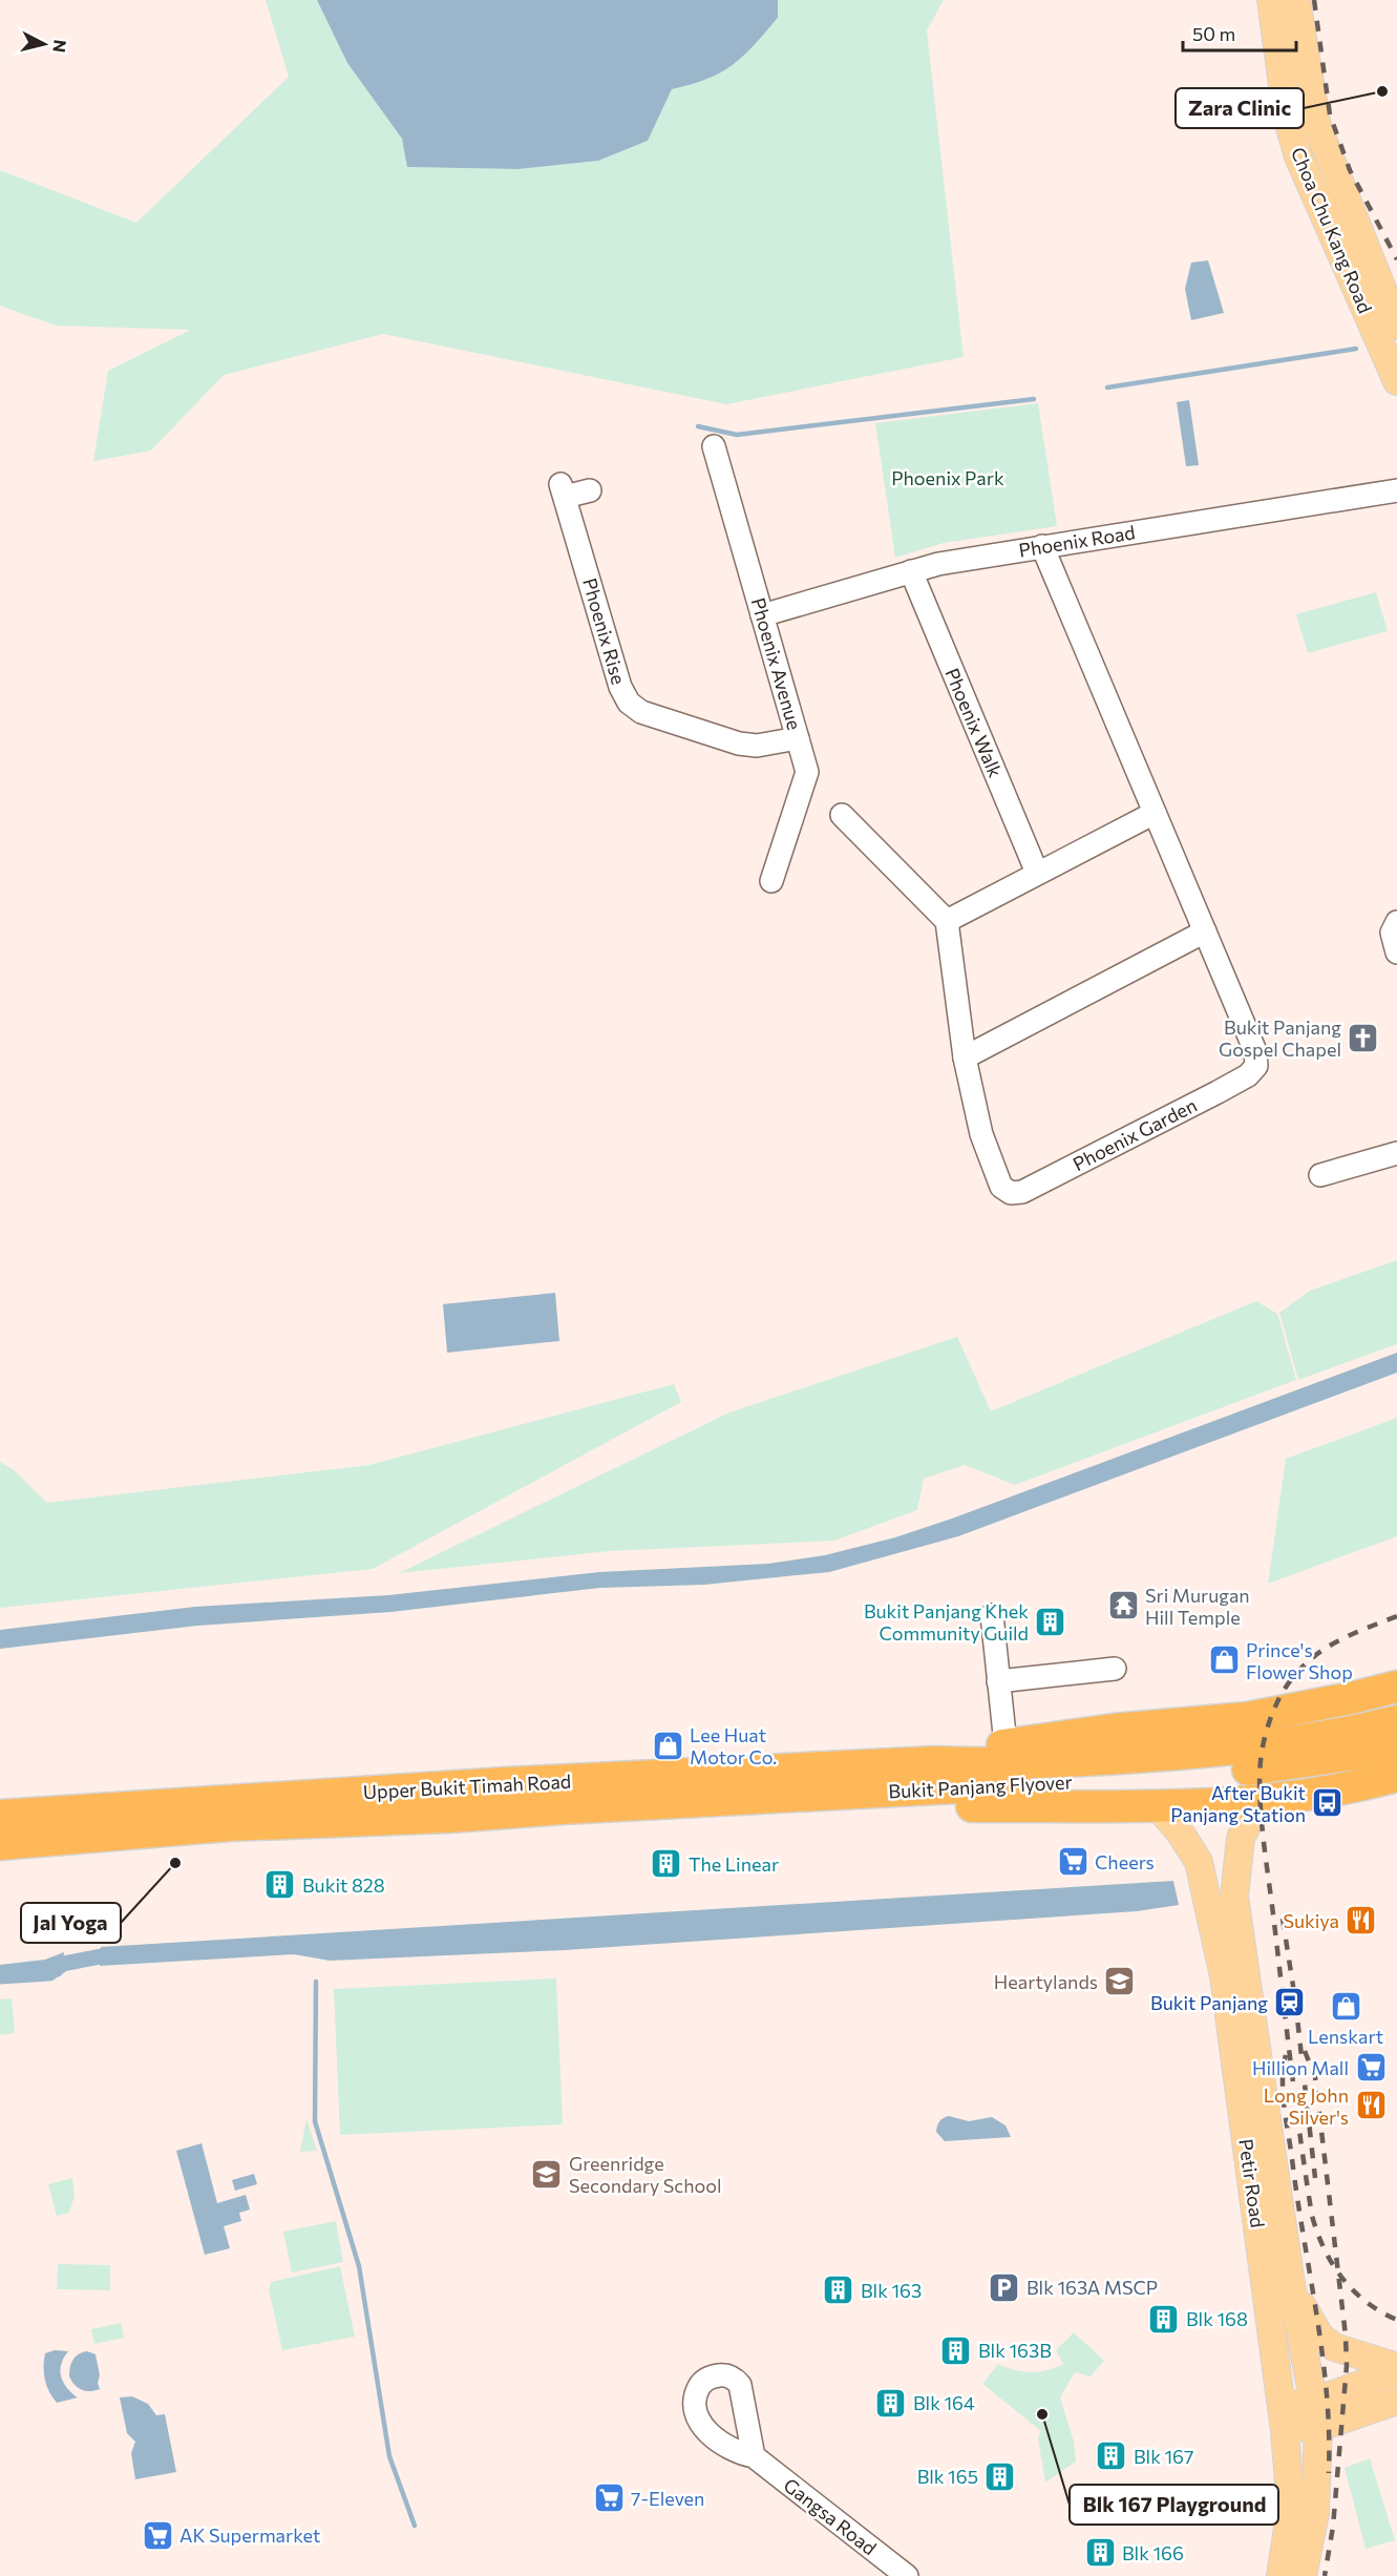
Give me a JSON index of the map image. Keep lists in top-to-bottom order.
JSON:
{
  "streets": {
    "highway": ["Upper Bukit Timah Road", "Bukit Panjang Flyover"],
    "main road": ["Choa Chu Kang Road", "Petir Road"],
    "street": [
      "Phoenix Road",
      "Phoenix Rise",
      "Phoenix Avenue",
      "Phoenix Walk",
      "Phoenix Garden",
      "Gangsa Road"
    ]
  },
  "crossings": [
    ["Phoenix Road", "Phoenix Avenue"],
    ["Phoenix Road", "Phoenix Walk"],
    ["Phoenix Road", "Phoenix Garden"],
    ["Phoenix Rise", "Phoenix Avenue"],
    ["Upper Bukit Timah Road", "Bukit Panjang Flyover"]
  ],
  "parks": ["Phoenix Park"],
  "places": {
    "other": ["Zara Clinic", "Jal Yoga", "Blk 167 Playground"],
    "church": ["Bukit Panjang Gospel Chapel"],
    "temple": ["Sri Murugan Hill Temple"],
    "building": [
      "Bukit Panjang Khek Community Guild",
      "The Linear",
      "Bukit 828",
      "Blk 163",
      "Blk 168",
      "Blk 163B",
      "Blk 164",
      "Blk 167",
      "Blk 165",
      "Blk 166"
    ],
    "shop": ["Prince's Flower Shop", "Lee Huat Motor Co.", "Lenskart"],
    "bus stop": ["After Bukit Panjang Station"],
    "supermarket": [
      "Cheers",
      "Hillion Mall",
      "7-Eleven",
      "AK Supermarket"
    ],
    "restaurant": ["Sukiya", "Long John Silver's"],
    "school or university": ["Heartylands", "Greenridge Secondary School"],
    "station": ["Bukit Panjang"],
    "parking": ["Blk 163A MSCP"]
  },
  "scale_bar": "50 m",
  "north": "right"
}
